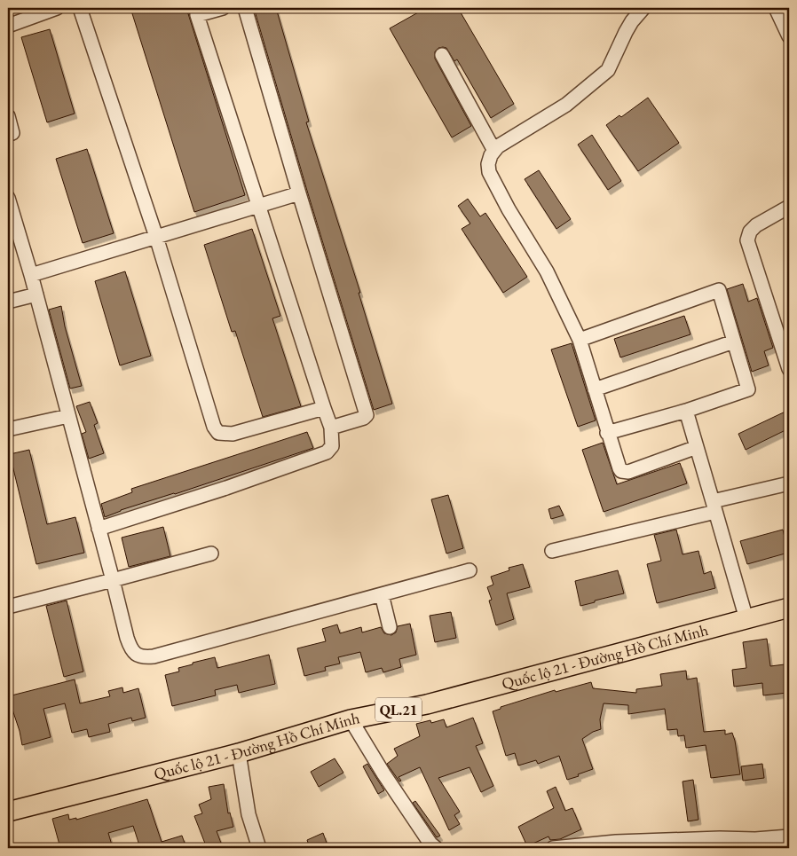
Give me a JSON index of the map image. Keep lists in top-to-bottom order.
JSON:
{
  "streets": {
    "highway": ["Quốc lộ 21 - Đường Hồ Chí Minh", "QL.21"]
  }
}
